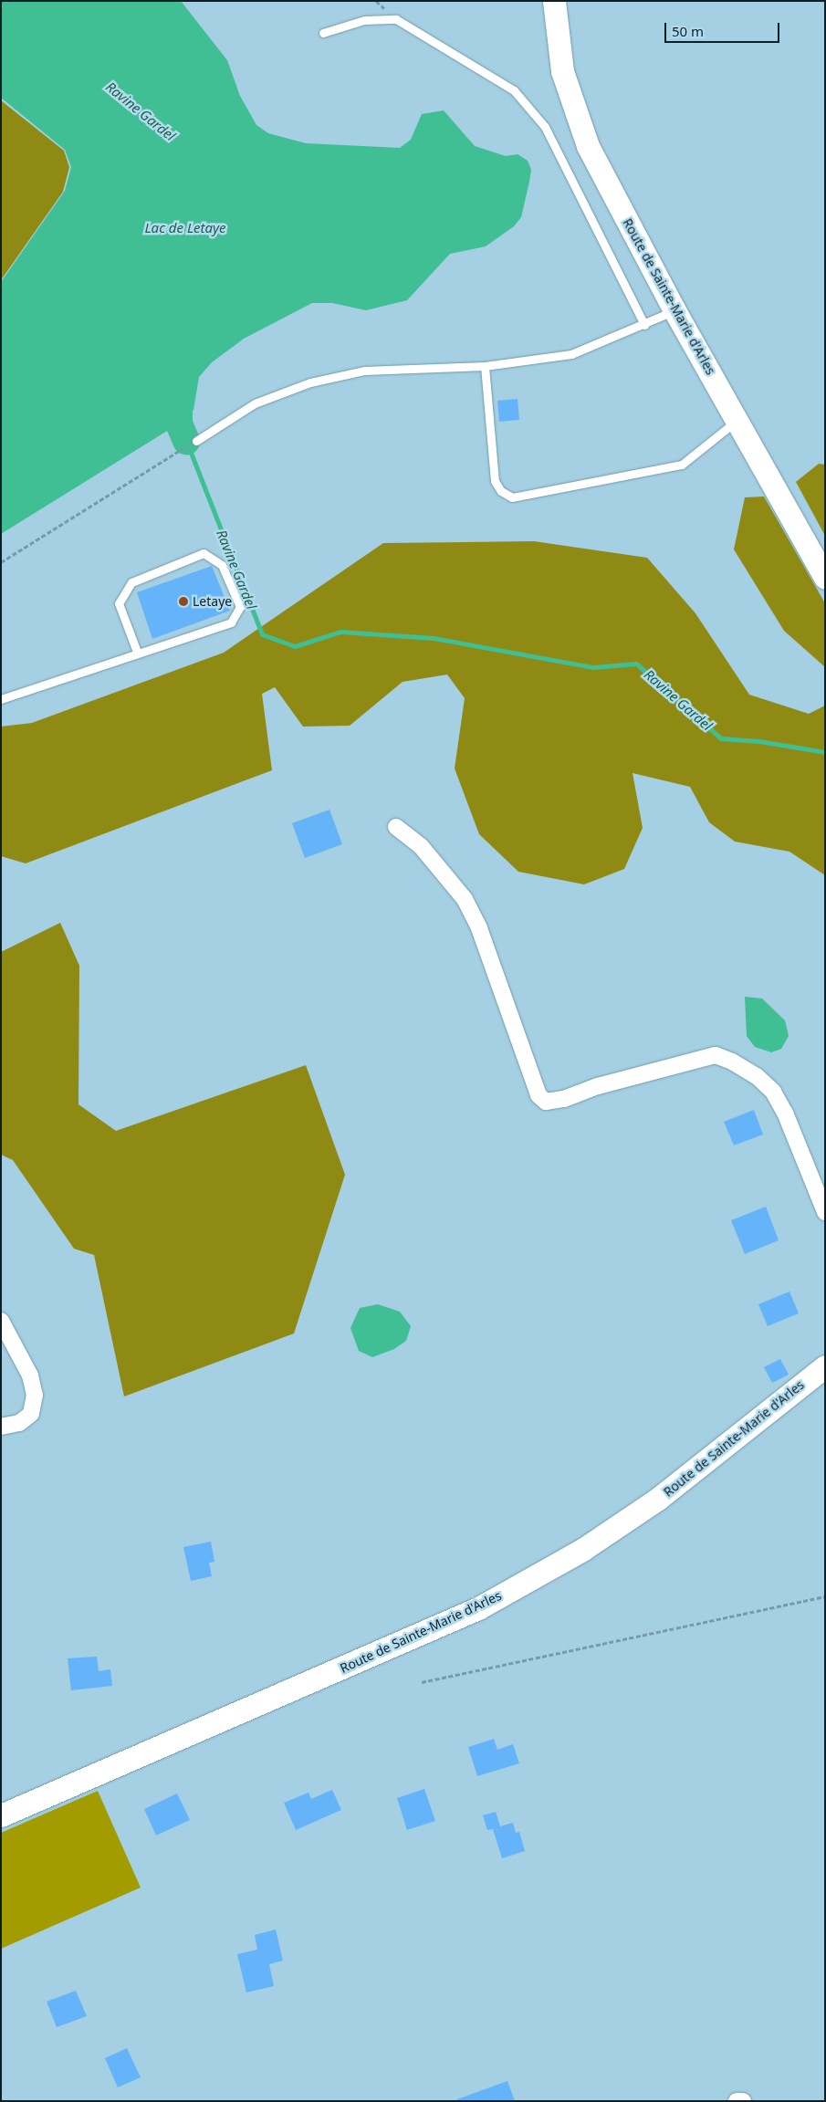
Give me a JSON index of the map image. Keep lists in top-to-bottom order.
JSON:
{
  "streets": {
    "main road": ["Route de Sainte-Marie d'Arles"]
  },
  "water": ["Ravine Gardel", "Lac de Letaye"],
  "places": ["Letaye"],
  "scale_bar": "50 m"
}
